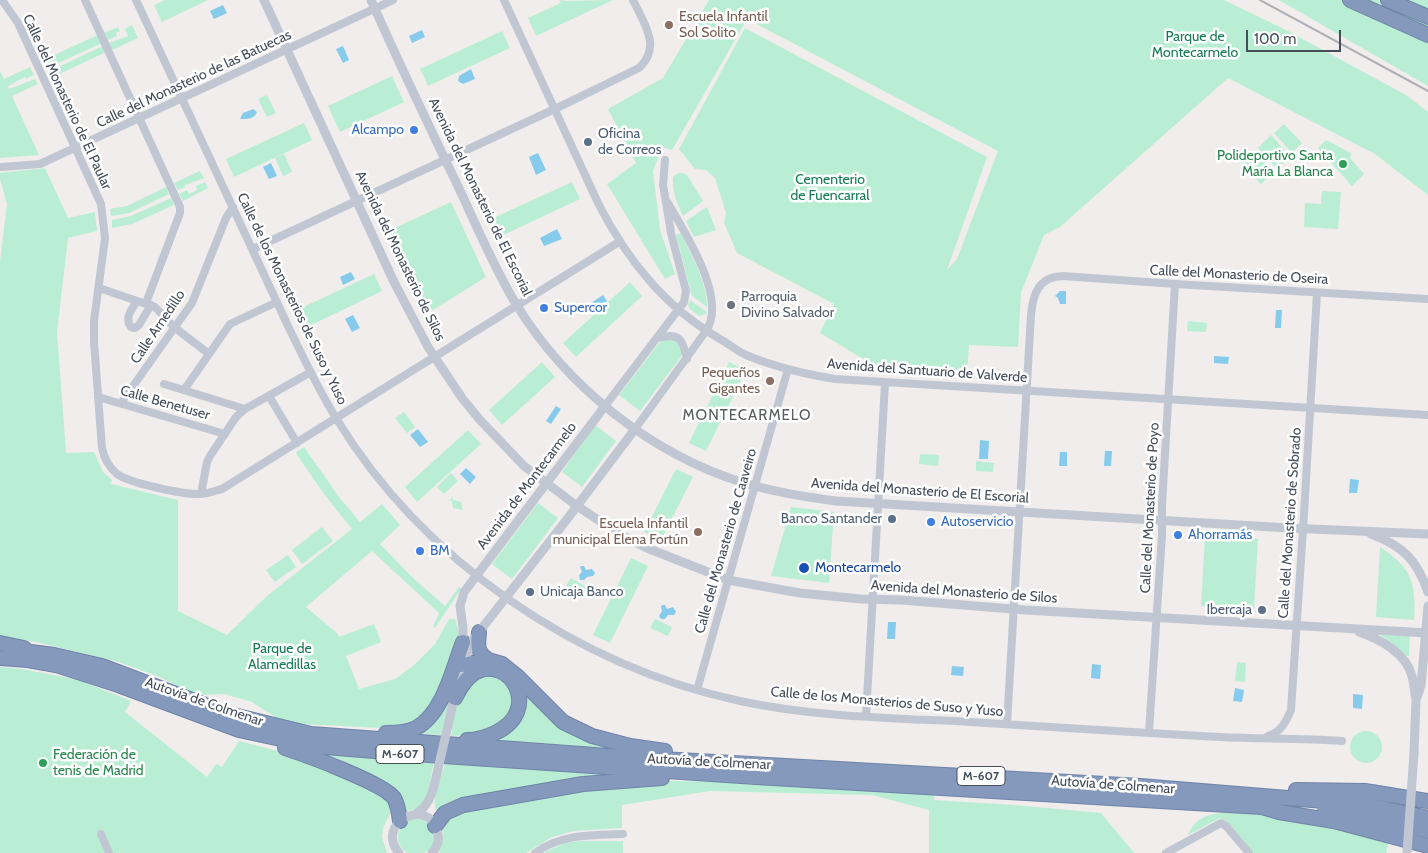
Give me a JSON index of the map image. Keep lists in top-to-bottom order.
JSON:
{
  "streets": {
    "highway": ["Autovía de Colmenar", "M-607"],
    "street": [
      "Calle del Monasterio de las Batuecas",
      "Calle del Monasterio de El Paular",
      "Avenida del Monasterio de El Escorial",
      "Avenida del Monasterio de Silos",
      "Calle del Monasterio de Oseira",
      "Calle de los Monasterios de Suso y Yuso",
      "Calle Arnedillo",
      "Avenida del Santuario de Valverde",
      "Calle Benetuser",
      "Avenida de Montecarmelo",
      "Calle del Monasterio de Poyo",
      "Calle del Monasterio de Sobrado",
      "Calle del Monasterio de Caaveiro"
    ]
  },
  "crossings": [
    ["Calle del Monasterio de las Batuecas", "Calle del Monasterio de El Paular"],
    ["Calle del Monasterio de las Batuecas", "Avenida del Monasterio de El Escorial"],
    ["Calle del Monasterio de las Batuecas", "Avenida del Monasterio de Silos"],
    ["Calle del Monasterio de las Batuecas", "Calle de los Monasterios de Suso y Yuso"],
    ["Calle del Monasterio de El Paular", "Avenida del Monasterio de El Escorial"],
    ["Calle del Monasterio de El Paular", "Avenida del Monasterio de Silos"],
    ["Calle del Monasterio de El Paular", "Calle de los Monasterios de Suso y Yuso"],
    ["Calle del Monasterio de El Paular", "Avenida del Santuario de Valverde"],
    ["Calle del Monasterio de El Paular", "Calle Benetuser"],
    ["Avenida del Monasterio de El Escorial", "Avenida de Montecarmelo"],
    ["Avenida del Monasterio de El Escorial", "Calle del Monasterio de Poyo"],
    ["Avenida del Monasterio de El Escorial", "Calle del Monasterio de Sobrado"],
    ["Avenida del Monasterio de El Escorial", "Calle del Monasterio de Caaveiro"],
    ["Avenida del Monasterio de Silos", "Avenida de Montecarmelo"],
    ["Avenida del Monasterio de Silos", "Calle del Monasterio de Poyo"],
    ["Avenida del Monasterio de Silos", "Calle del Monasterio de Sobrado"],
    ["Avenida del Monasterio de Silos", "Calle del Monasterio de Caaveiro"],
    ["Calle del Monasterio de Oseira", "Avenida del Santuario de Valverde"],
    ["Calle del Monasterio de Oseira", "Calle del Monasterio de Poyo"],
    ["Calle del Monasterio de Oseira", "Calle del Monasterio de Sobrado"],
    ["Calle de los Monasterios de Suso y Yuso", "Calle Arnedillo"],
    ["Calle de los Monasterios de Suso y Yuso", "Avenida de Montecarmelo"],
    ["Calle de los Monasterios de Suso y Yuso", "Calle del Monasterio de Poyo"],
    ["Calle de los Monasterios de Suso y Yuso", "Calle del Monasterio de Sobrado"],
    ["Calle de los Monasterios de Suso y Yuso", "Calle del Monasterio de Caaveiro"],
    ["Calle Arnedillo", "Calle Benetuser"],
    ["Avenida del Santuario de Valverde", "Avenida de Montecarmelo"],
    ["Avenida del Santuario de Valverde", "Calle del Monasterio de Poyo"],
    ["Avenida del Santuario de Valverde", "Calle del Monasterio de Sobrado"],
    ["Avenida del Santuario de Valverde", "Calle del Monasterio de Caaveiro"],
    ["Autovía de Colmenar", "M-607"]
  ],
  "districts": ["MONTECARMELO"],
  "parks": ["Parque de Montecarmelo", "Cementerio de Fuencarral", "Parque de Alamedillas"],
  "places": [
    "Escuela Infantil Sol Solito",
    "Alcampo",
    "Oficina de Correos",
    "Polideportivo Santa María La Blanca",
    "Parroquia Divino Salvador",
    "Supercor",
    "Pequeños Gigantes",
    "Banco Santander",
    "Autoservicio",
    "Escuela Infantil municipal Elena Fortún",
    "Ahorramás",
    "BM",
    "Montecarmelo",
    "Unicaja Banco",
    "Ibercaja",
    "Federación de tenis de Madrid"
  ],
  "scale_bar": "100 m"
}
